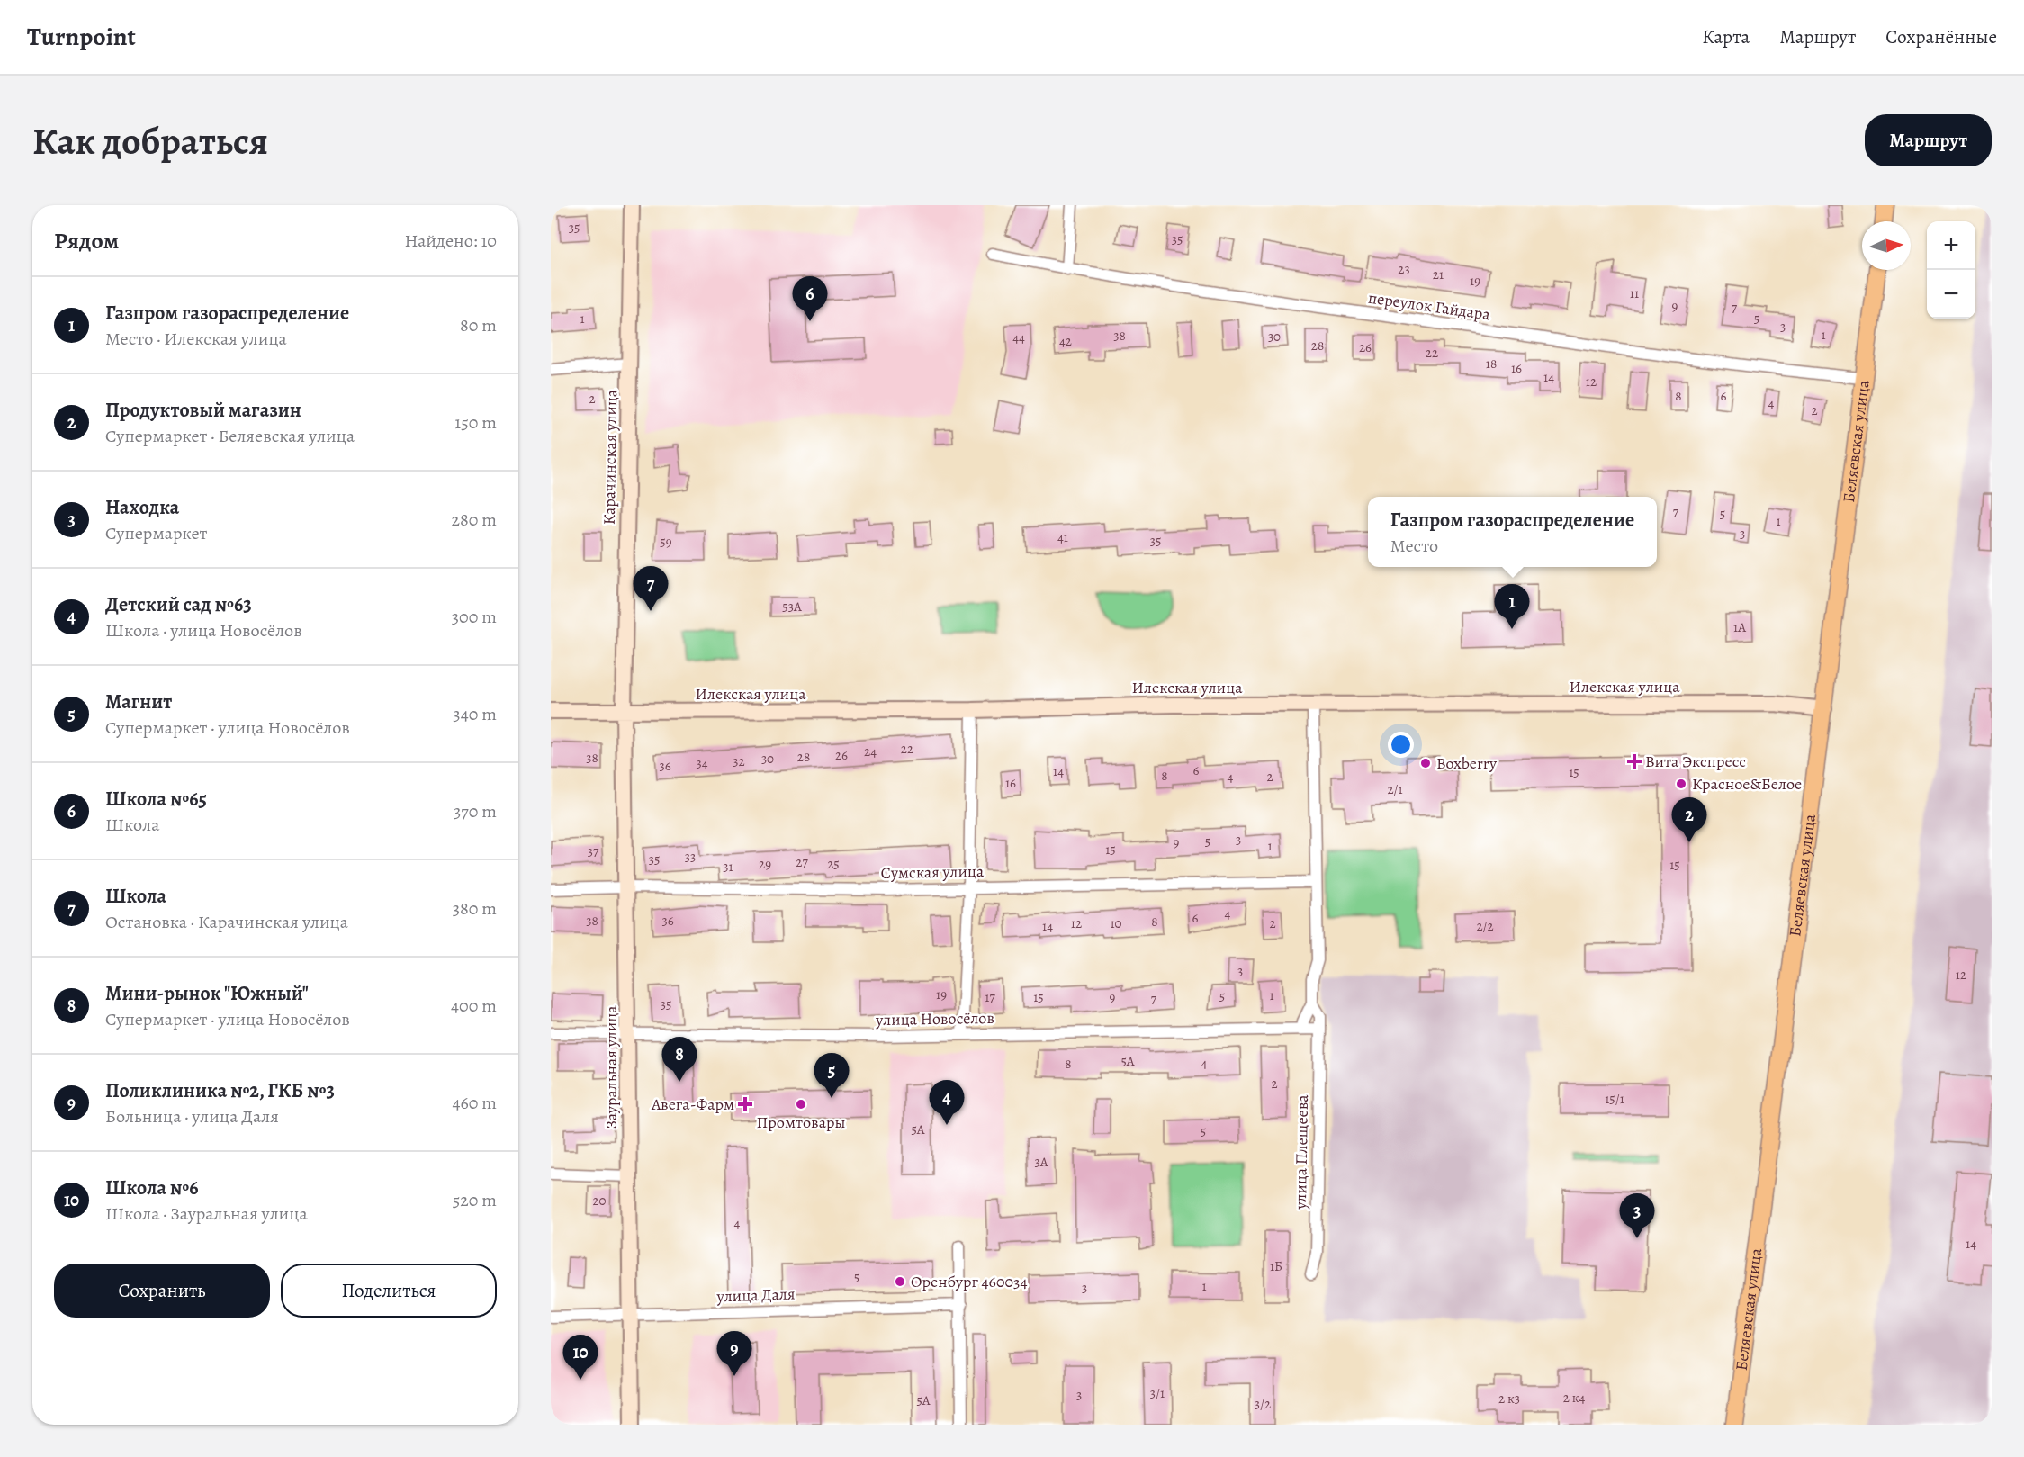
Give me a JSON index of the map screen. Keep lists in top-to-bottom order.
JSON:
{
  "streets": {
    "main road": ["Беляевская улица"],
    "street": [
      "переулок Гайдара",
      "Карачинская улица",
      "Илекская улица",
      "Сумская улица",
      "улица Новосёлов",
      "Зауральная улица",
      "улица Плещеева",
      "улица Даля"
    ]
  },
  "crossings": [
    ["переулок Гайдара", "Беляевская улица"],
    ["Беляевская улица", "Илекская улица"],
    ["Карачинская улица", "Илекская улица"],
    ["Карачинская улица", "Зауральная улица"],
    ["Илекская улица", "Зауральная улица"],
    ["Сумская улица", "Зауральная улица"],
    ["улица Новосёлов", "Зауральная улица"],
    ["улица Новосёлов", "улица Плещеева"],
    ["Зауральная улица", "улица Даля"]
  ],
  "places": {
    "health": ["Вита Экспресс", "Авега-Фарм"],
    "other": [
      "Boxberry",
      "Красное&Белое",
      "Промтовары",
      "Оренбург 460034"
    ]
  },
  "house_numbers": [
    "35",
    "35",
    "23",
    "21",
    "19",
    "11",
    "9",
    "7",
    "1",
    "5",
    "3",
    "1",
    "38",
    "30",
    "44",
    "42",
    "28",
    "26",
    "22",
    "18",
    "16",
    "14",
    "12",
    "8",
    "6",
    "2",
    "4",
    "2",
    "7",
    "5",
    "1",
    "3",
    "41",
    "35",
    "59",
    "53А",
    "1А",
    "22",
    "24",
    "26",
    "28",
    "38",
    "30",
    "32",
    "34",
    "36",
    "6",
    "14",
    "15",
    "8",
    "4",
    "2",
    "16",
    "2/1",
    "3",
    "5",
    "9",
    "1",
    "15",
    "37",
    "33",
    "35",
    "27",
    "29",
    "25",
    "15",
    "31",
    "4",
    "6",
    "38",
    "36",
    "8",
    "12",
    "10",
    "2",
    "14",
    "2/2",
    "3",
    "12",
    "19",
    "1",
    "5",
    "17",
    "15",
    "9",
    "7",
    "35",
    "5А",
    "4",
    "8",
    "2",
    "15/1",
    "5А",
    "5",
    "3А",
    "20",
    "4",
    "14",
    "1Б",
    "5",
    "1",
    "3",
    "3/1",
    "3",
    "2 к4",
    "2 к3",
    "5А",
    "3/2"
  ],
  "north": "right",
  "page": {
    "header": "Turnpoint",
    "nav": ["Карта", "Маршрут", "Сохранённые"],
    "buttons": [
      "Маршрут",
      ["Сохранить", "Поделиться"]
    ],
    "title": "Как добраться",
    "heading": ["Рядом", "Найдено: 10"],
    "map_buttons": ["+", "−"],
    "list": [
      {
        "mark": "1",
        "name": "Газпром газораспределение",
        "note": "Место · Илекская улица",
        "value": "80 m"
      },
      {
        "mark": "2",
        "name": "Продуктовый магазин",
        "note": "Супермаркет · Беляевская улица",
        "value": "150 m"
      },
      {
        "mark": "3",
        "name": "Находка",
        "note": "Супермаркет",
        "value": "280 m"
      },
      {
        "mark": "4",
        "name": "Детский сад №63",
        "note": "Школа · улица Новосёлов",
        "value": "300 m"
      },
      {
        "mark": "5",
        "name": "Магнит",
        "note": "Супермаркет · улица Новосёлов",
        "value": "340 m"
      },
      {
        "mark": "6",
        "name": "Школа №65",
        "note": "Школа",
        "value": "370 m"
      },
      {
        "mark": "7",
        "name": "Школа",
        "note": "Остановка · Карачинская улица",
        "value": "380 m"
      },
      {
        "mark": "8",
        "name": "Мини-рынок \"Южный\"",
        "note": "Супермаркет · улица Новосёлов",
        "value": "400 m"
      },
      {
        "mark": "9",
        "name": "Поликлиника №2, ГКБ №3",
        "note": "Больница · улица Даля",
        "value": "460 m"
      },
      {
        "mark": "10",
        "name": "Школа №6",
        "note": "Школа · Зауральная улица",
        "value": "520 m"
      }
    ],
    "pins": [
      "6",
      "7",
      "1",
      "2",
      "8",
      "5",
      "4",
      "3",
      "9",
      "10"
    ],
    "popup": ["Газпром газораспределение", "Место"]
  }
}
